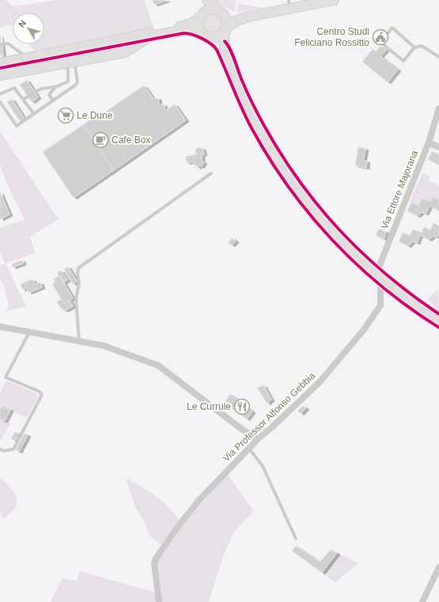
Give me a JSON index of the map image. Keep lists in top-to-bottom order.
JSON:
{
  "streets": {
    "street": ["Via Ettore Majorana", "Via Professor Alfonso Gebbia"]
  },
  "crossings": [
    ["Via Ettore Majorana", "Via Professor Alfonso Gebbia"]
  ],
  "places": {
    "public building": ["Centro Studi Feliciano Rossitto"],
    "supermarket": ["Le Dune"],
    "cafe": ["Cafe Box"],
    "restaurant": ["Le Currule"]
  },
  "north": "top left"
}
